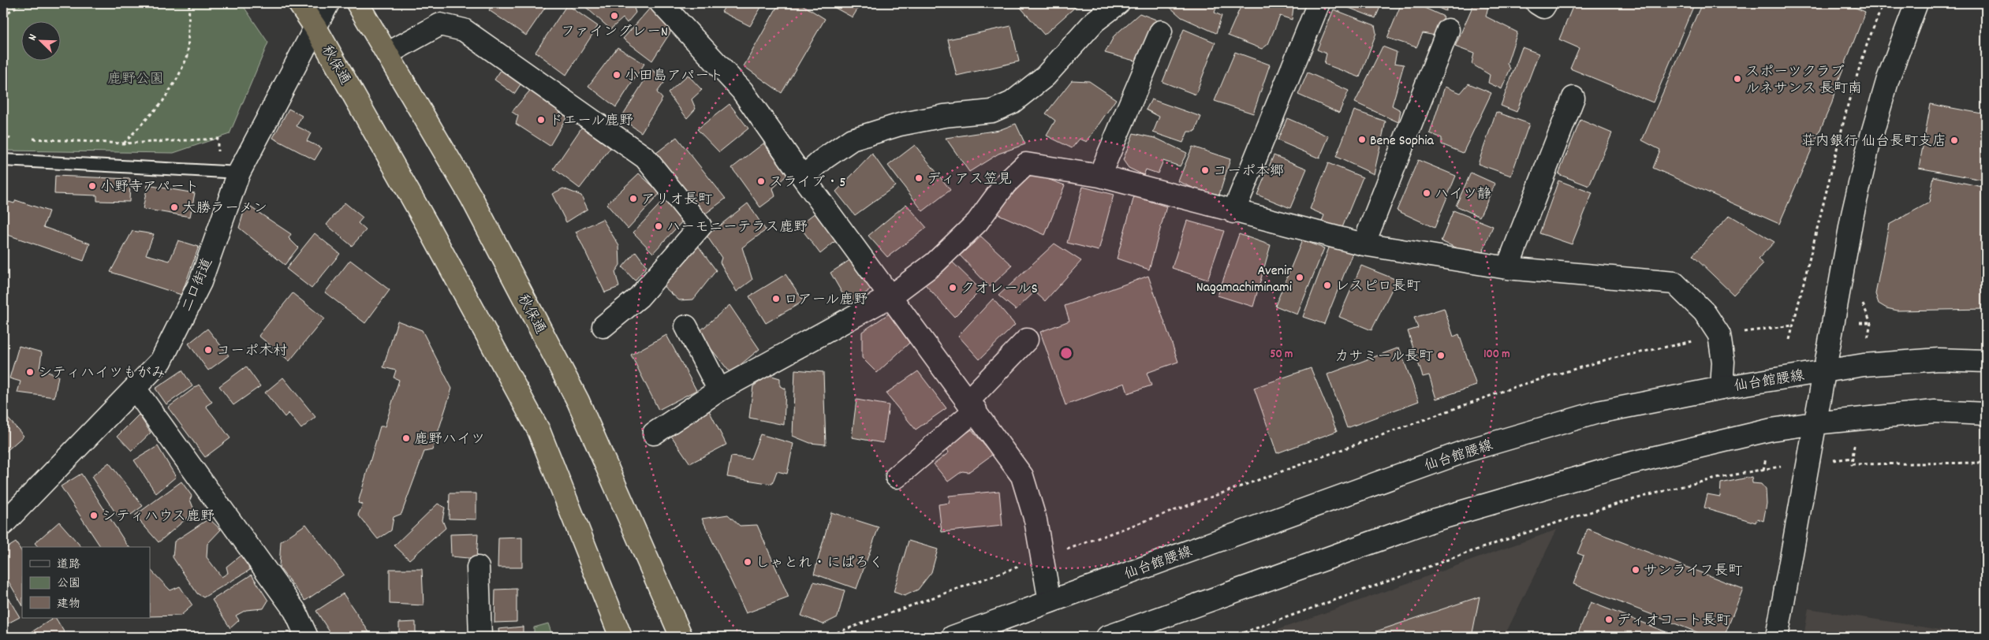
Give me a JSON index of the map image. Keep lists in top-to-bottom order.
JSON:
{
  "streets": {
    "highway": ["秋保通"],
    "street": ["二口街道", "仙台館腰線"]
  },
  "crossings": [
    ["秋保通", "二口街道"]
  ],
  "parks": ["鹿野公園"],
  "places": [
    "ファイングレーN",
    "小田島アパート",
    "スポーツクラブ ルネサンス 長町南",
    "ドエール鹿野",
    "Bene Sophia",
    "荘内銀行 仙台長町支店",
    "コーポ本郷",
    "ディアス笠見",
    "スライブ・5",
    "小野寺アパート",
    "ハイツ静",
    "アリオ長町",
    "大勝ラーメン",
    "ハーモニーテラス鹿野",
    "Avenir Nagamachiminami",
    "レスピロ長町",
    "クオレールS",
    "ロアール鹿野",
    "コーポ木村",
    "カサミール長町",
    "シティハイツもがみ",
    "鹿野ハイツ",
    "シティハウス鹿野",
    "しゃとれ・にぱろく",
    "サンライフ長町",
    "ディオコート長町"
  ],
  "legend": ["道路", "公園", "建物"],
  "north": "top left",
  "rings": ["50 m", "100 m"]
}
